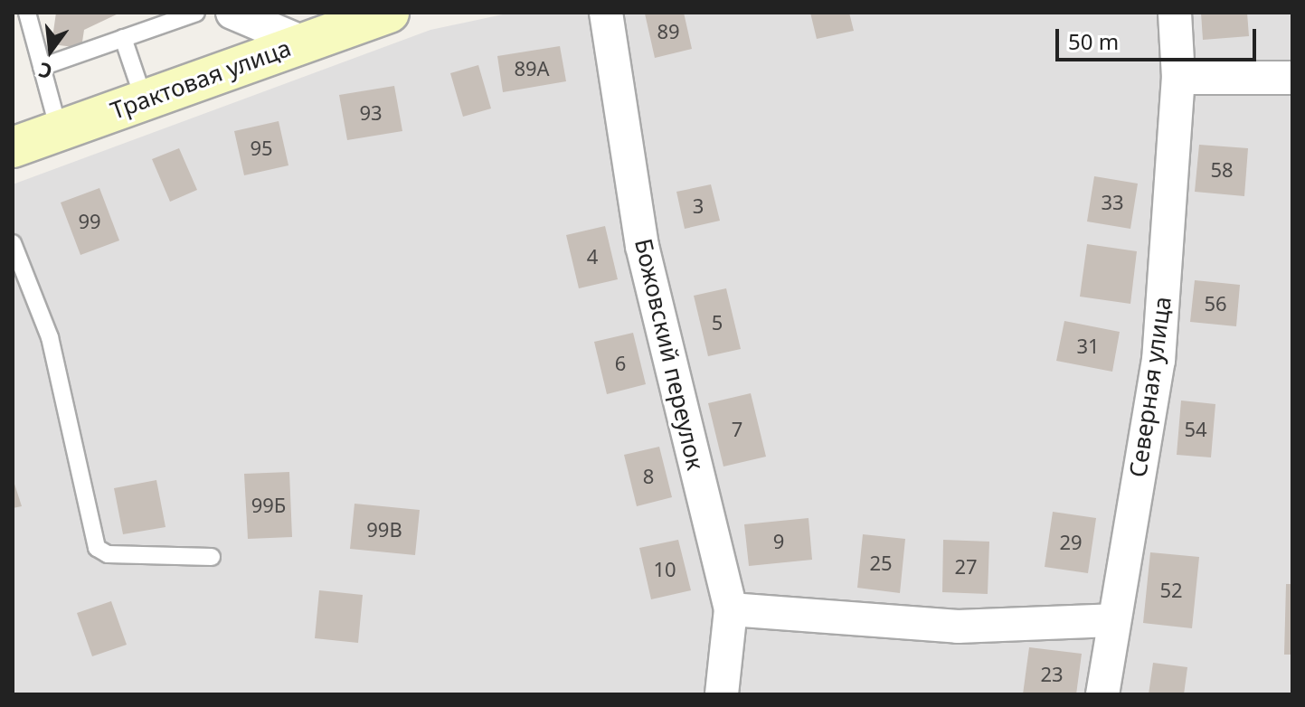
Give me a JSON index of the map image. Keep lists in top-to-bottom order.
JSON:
{
  "streets": {
    "street": ["Трактовая улица", "Божовский переулок", "Северная улица"]
  },
  "house_numbers": [
    "89",
    "89А",
    "93",
    "95",
    "58",
    "33",
    "3",
    "99",
    "4",
    "56",
    "5",
    "31",
    "6",
    "7",
    "54",
    "8",
    "99Б",
    "99В",
    "9",
    "29",
    "25",
    "27",
    "10",
    "52",
    "23"
  ],
  "scale_bar": "50 m",
  "north": "bottom"
}
